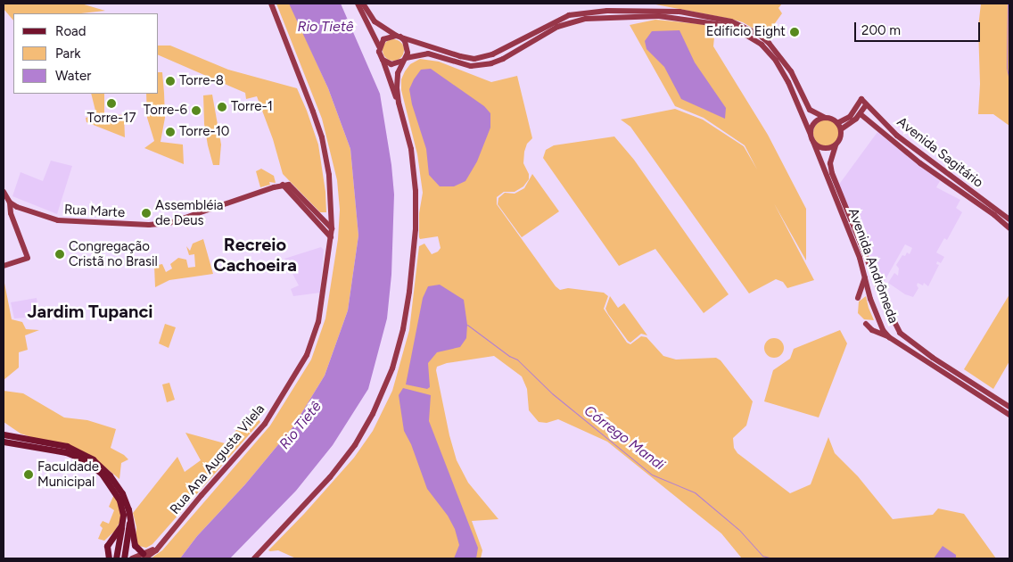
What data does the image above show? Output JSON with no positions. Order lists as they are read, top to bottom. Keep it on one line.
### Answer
{"streets":{"main road":["Avenida Sagitário","Rua Marte","Avenida Andrômeda","Rua Ana Augusta Vilela"]},"crossings":[["Avenida Sagitário","Avenida Andrômeda"]],"districts":["Recreio Cachoeira","Jardim Tupanci"],"water":["Rio Tietê","Córrego Mandi"],"places":["Edificio Eight","Torre-8","Torre-17","Torre-1","Torre-6","Torre-10","Assembléia de Deus","Congregação Cristã no Brasil","Faculdade Municipal"],"legend":["Road","Park","Water"],"scale_bar":"200 m"}
